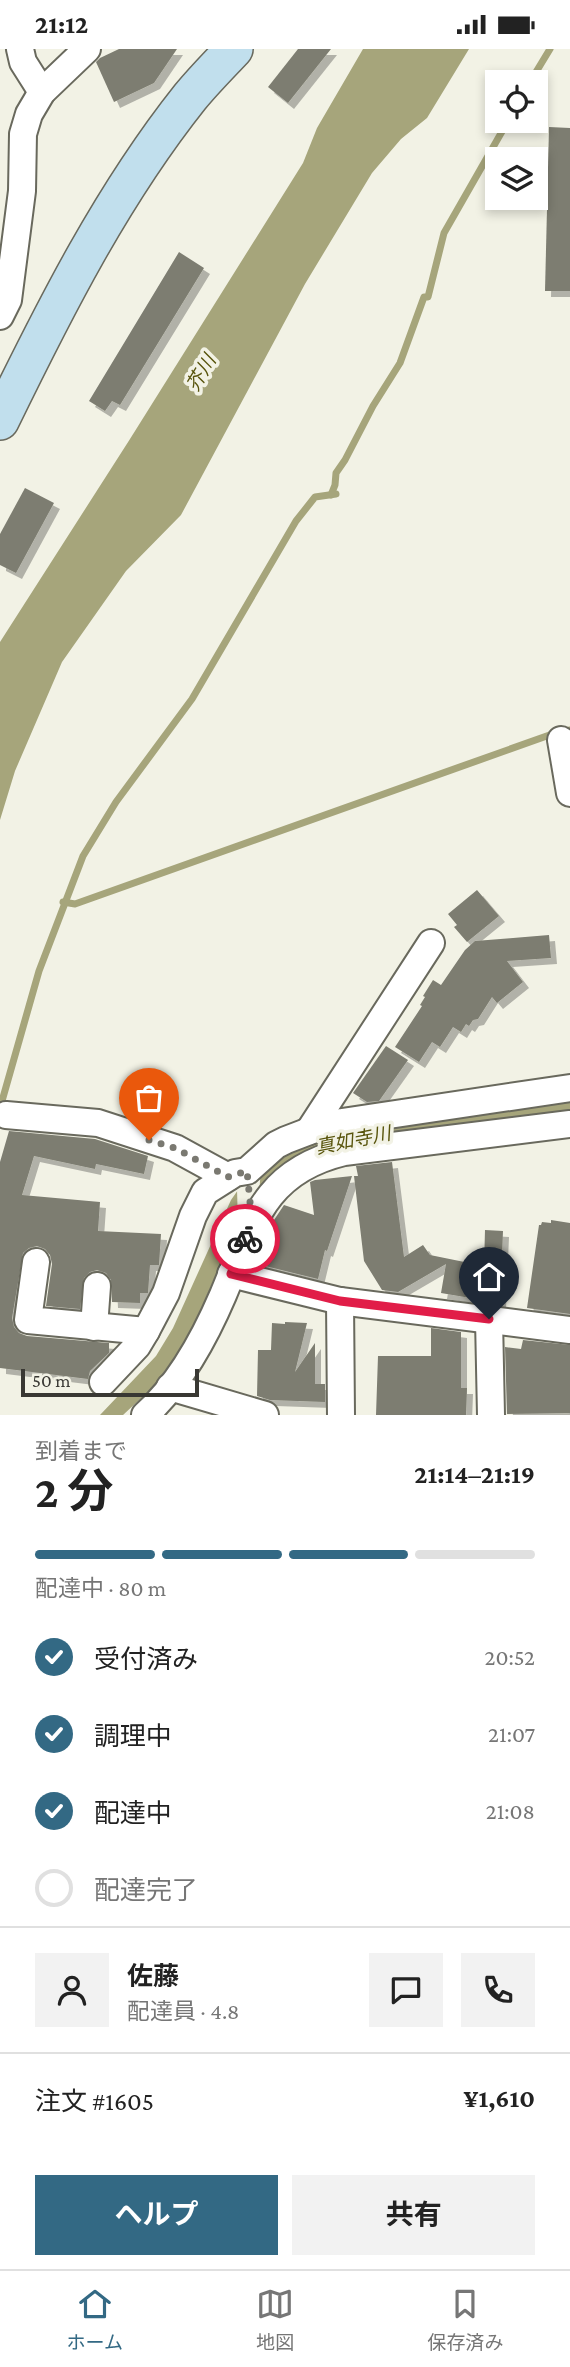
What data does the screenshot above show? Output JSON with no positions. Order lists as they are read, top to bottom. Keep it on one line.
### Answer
{"water":["芥川","真如寺川"],"scale_bar":"50 m","page":{"status":"21:12","scale":"50 m","heading":["2 分","到着まで","21:14–21:19"],"panel":["佐藤","配達員 · 4.8","注文 #1605","¥1,610"],"bar":"配達中 · 80 m","list":[["受付済み","20:52"],["調理中","21:07"],["配達中","21:08"],"配達完了"],"buttons":["ヘルプ","共有"],"tabs":["ホーム","地図","保存済み"]}}
